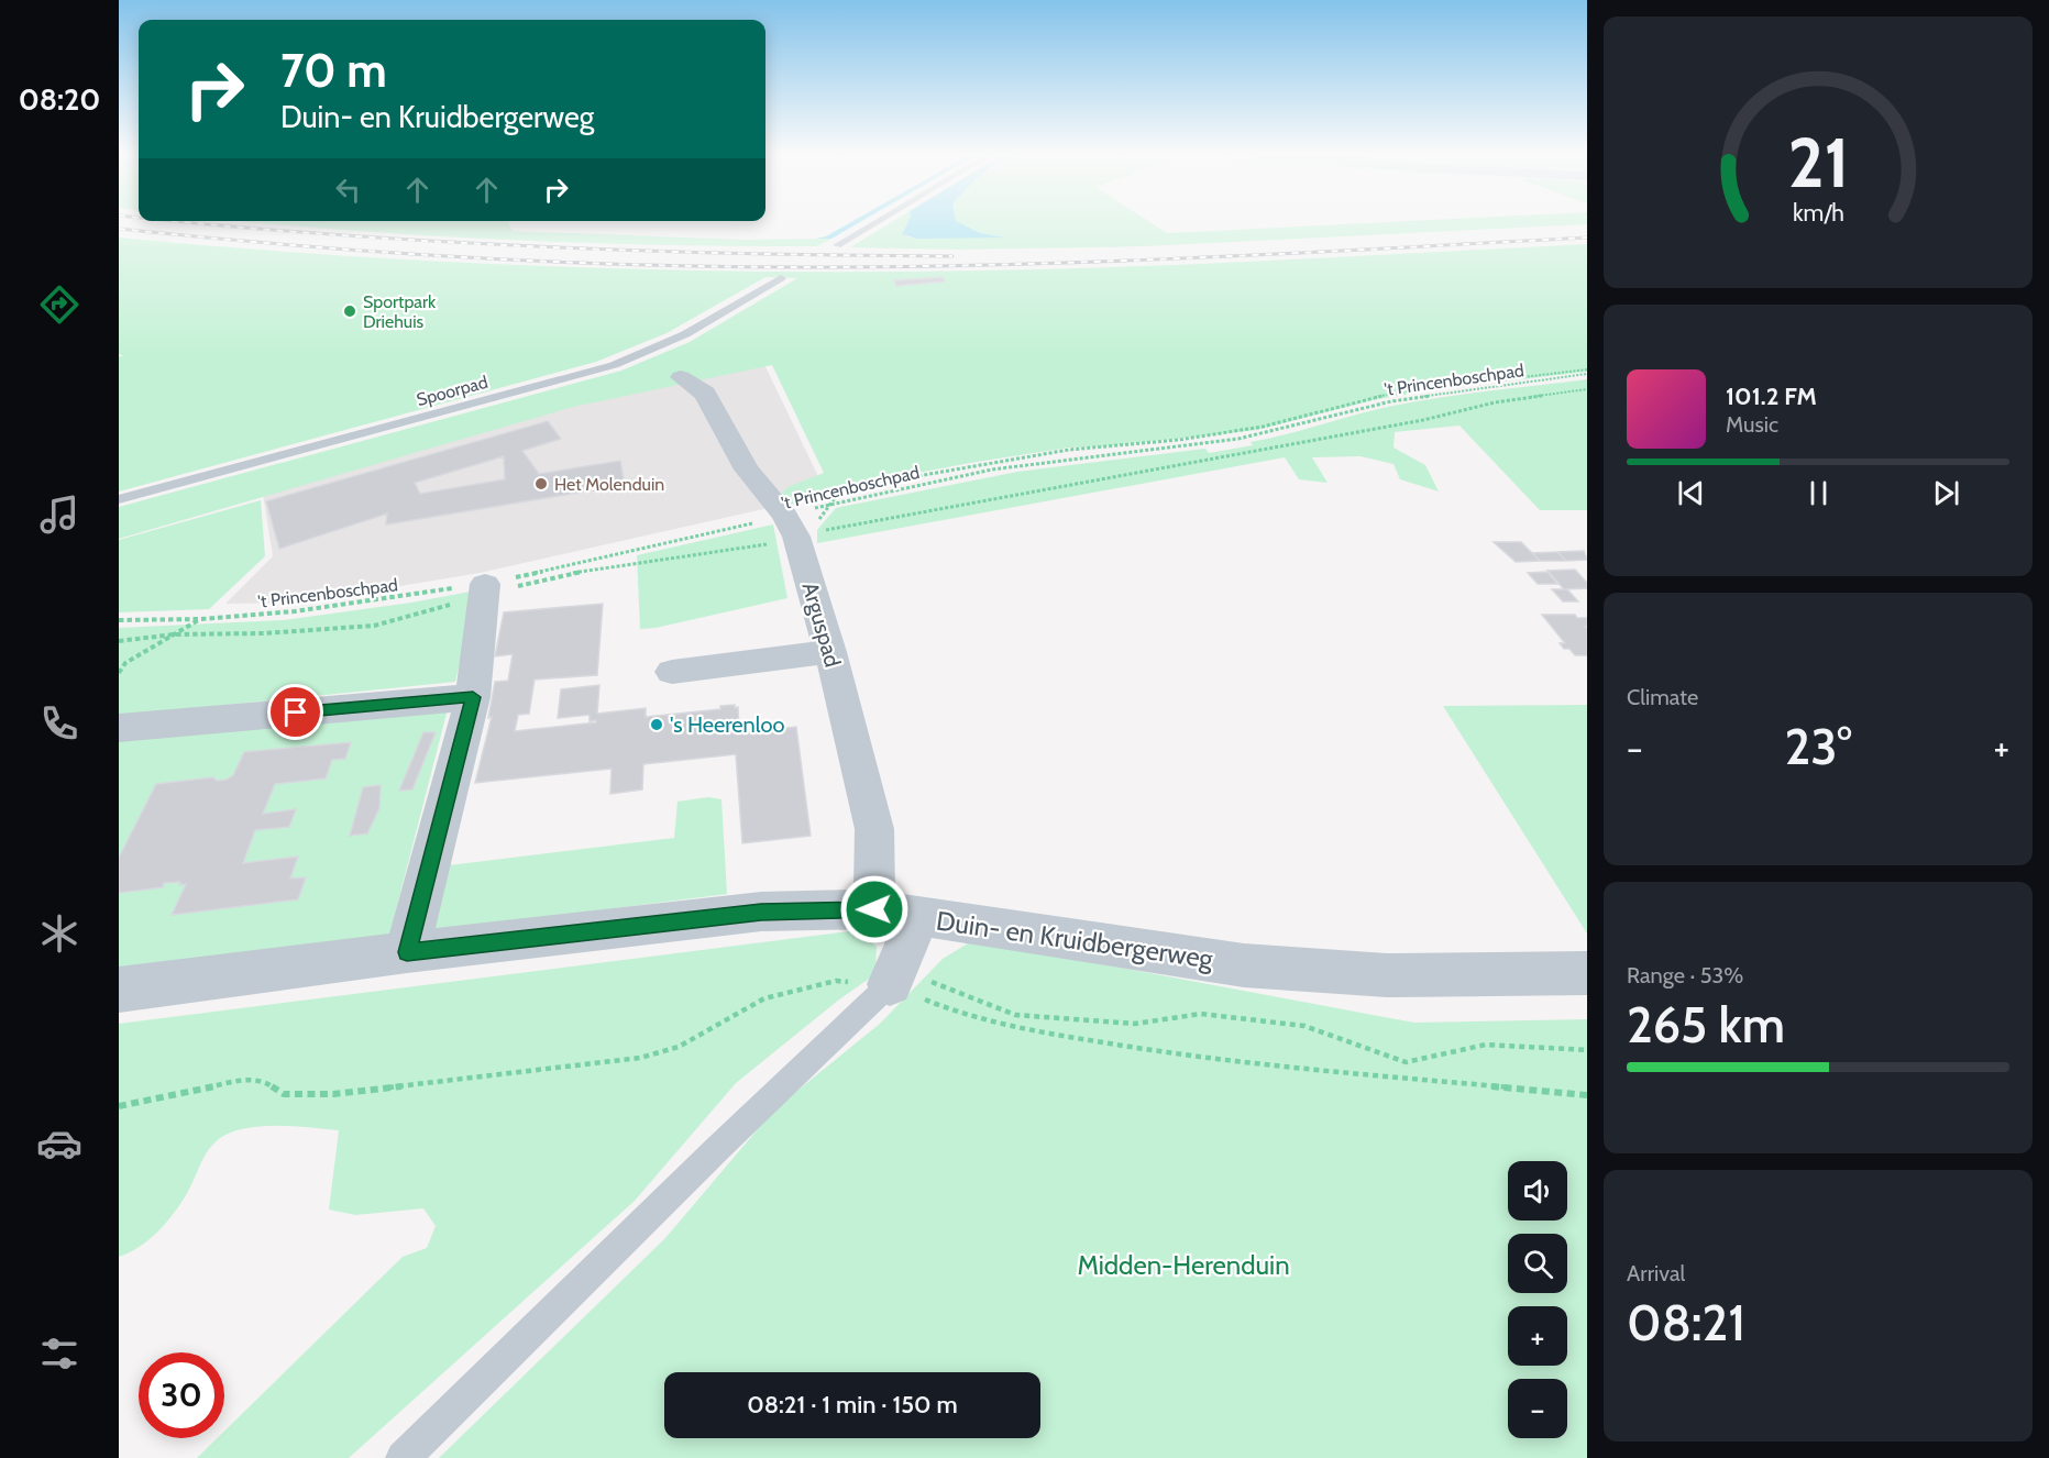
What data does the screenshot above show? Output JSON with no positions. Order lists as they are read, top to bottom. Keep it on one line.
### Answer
{"streets":{"street":["Arguspad","Duin- en Kruidbergerweg"],"lane":["Spoorpad"],"path":["'t Princenboschpad"]},"crossings":[["'t Princenboschpad","Arguspad"],["Arguspad","Duin- en Kruidbergerweg"]],"parks":["Midden-Herenduin"],"places":["Sportpark Driehuis","Het Molenduin","'s Heerenloo"],"page":{"tabs":"08:20","turn":["70 m","Duin- en Kruidbergerweg"],"song":["101.2 FM","Music"],"tile":["Climate",["Range · 53%","265 km"],["Arrival","08:21"]],"heat":["−","23°","+"],"map_buttons":["+","−"],"limit":"30","trip":"08:21 · 1 min · 150 m","gauge":["21","km/h"]}}
